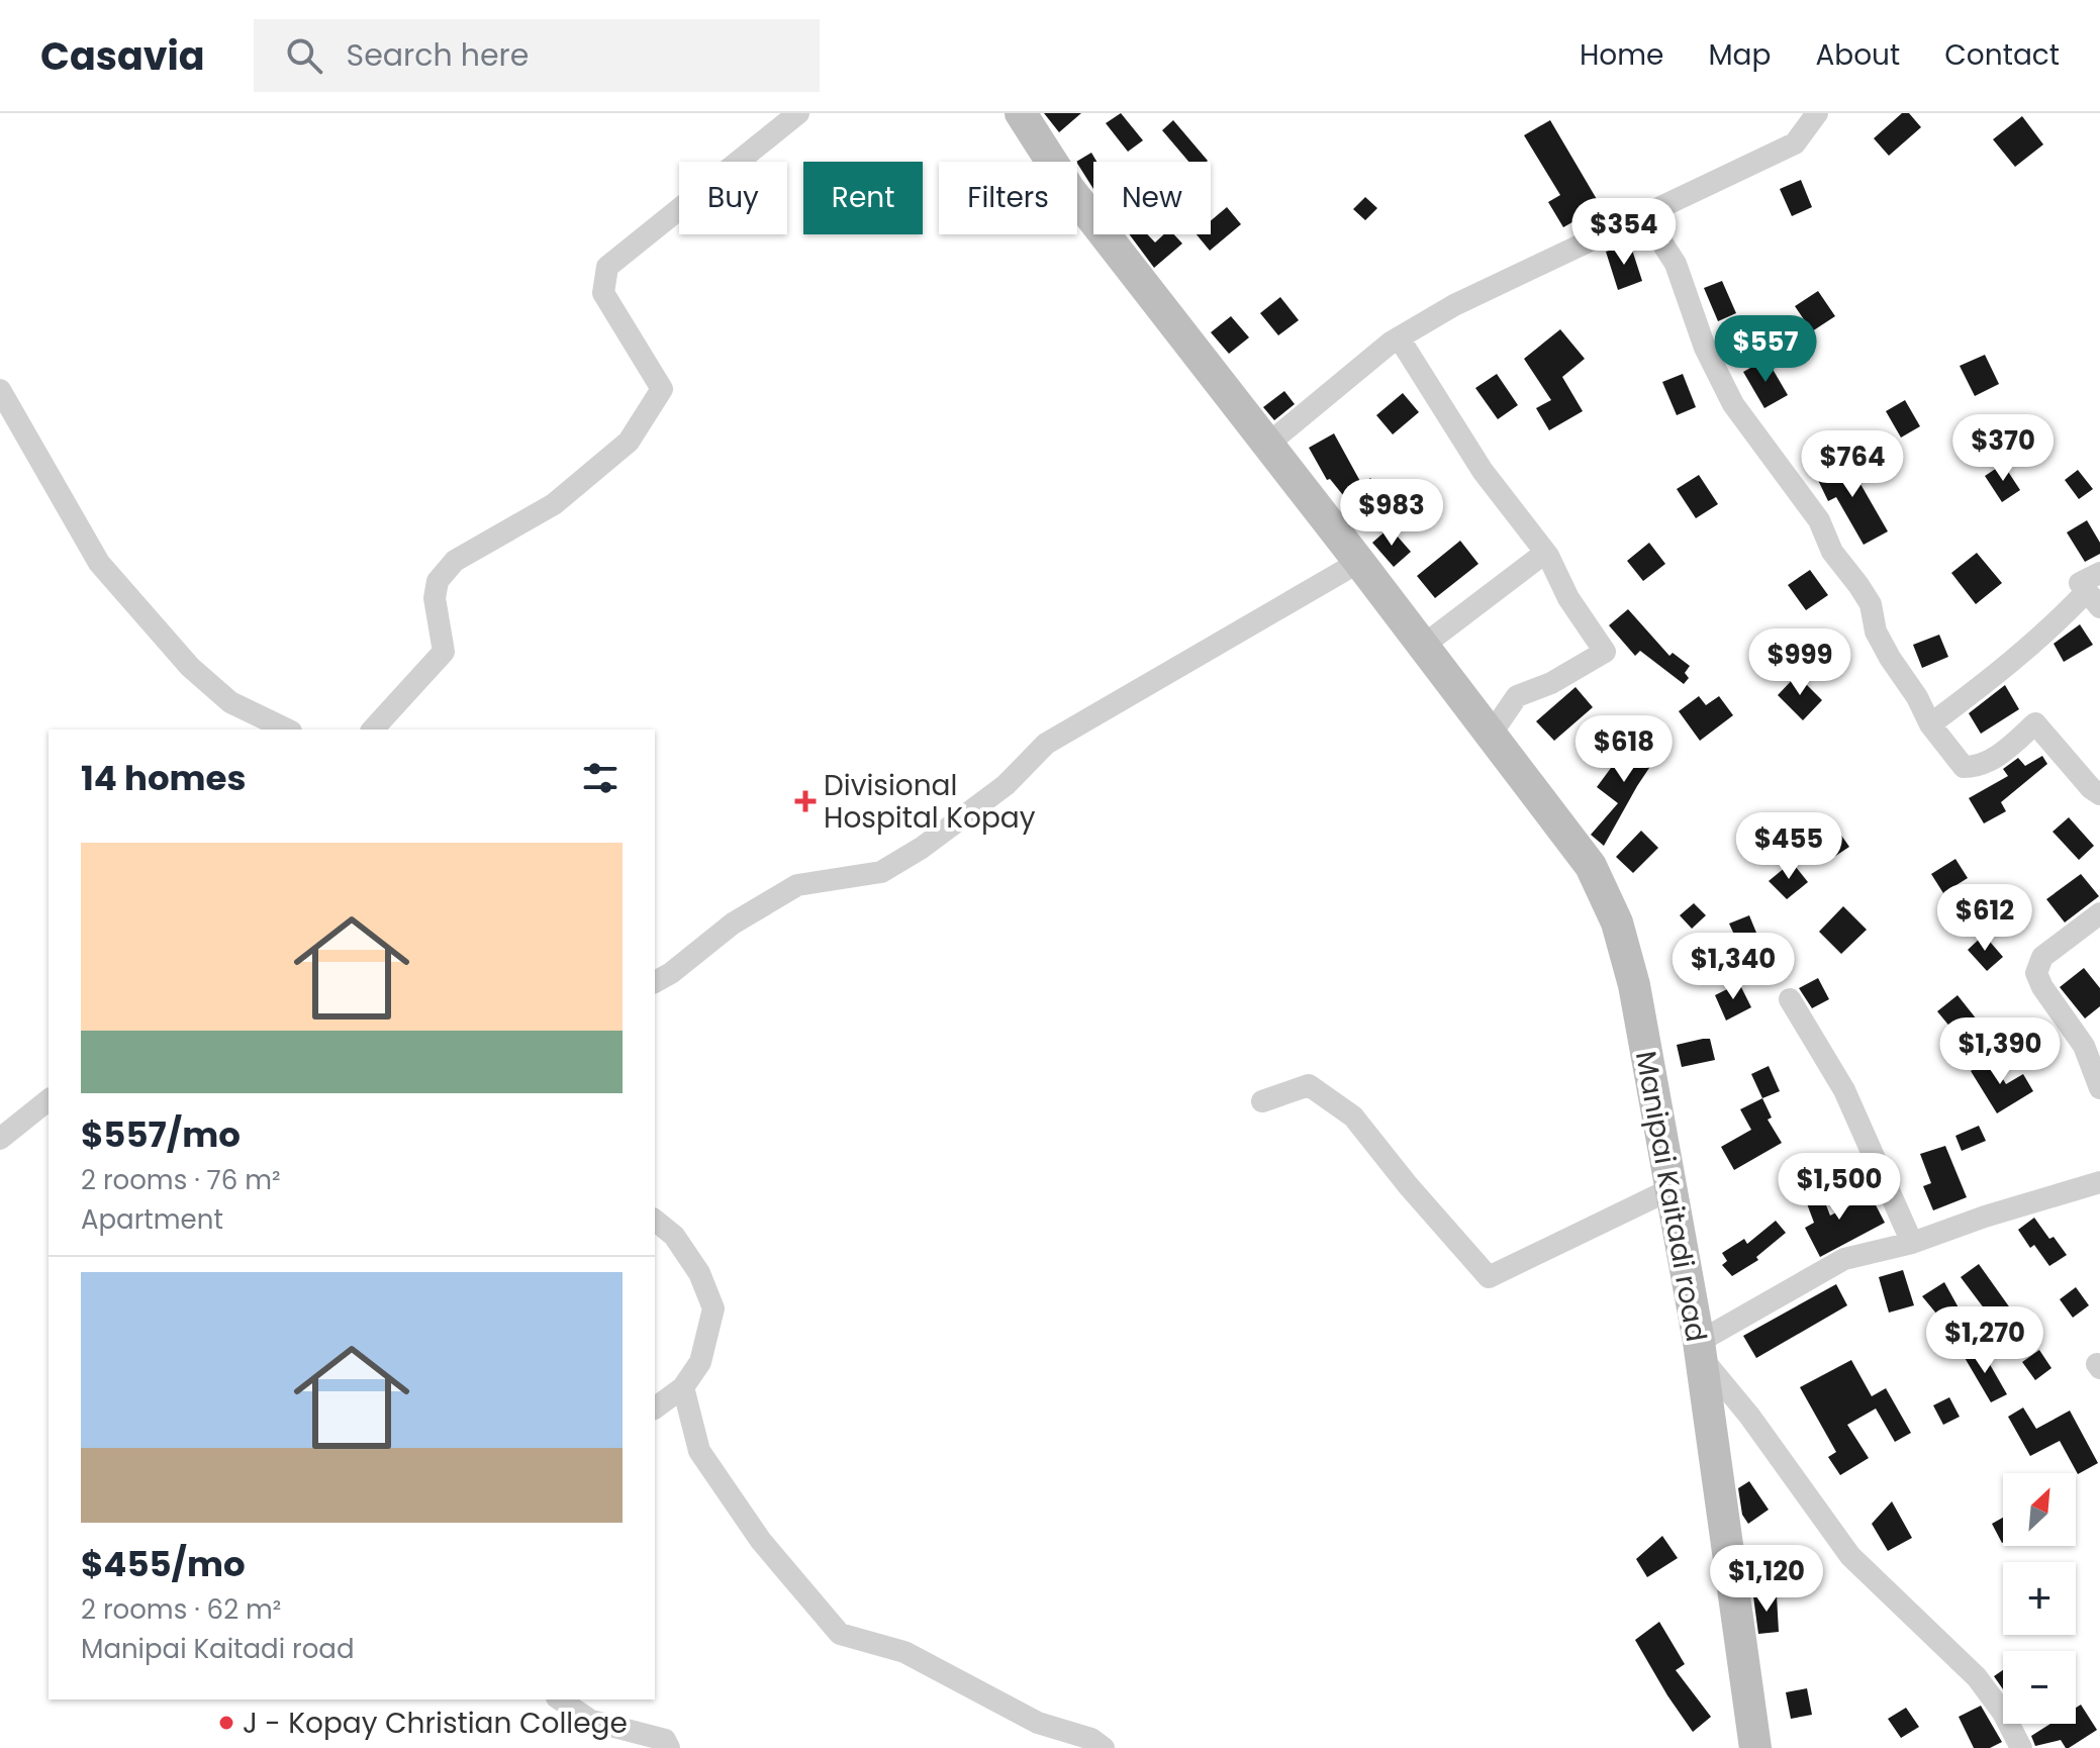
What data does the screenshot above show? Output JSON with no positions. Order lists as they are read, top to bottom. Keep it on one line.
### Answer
{"streets":{"main road":["Manipai Kaitadi road"]},"places":{"health":["Divisional Hospital Kopay"],"other":["J - Kopay Christian College"]},"north":"top right","page":{"header":"Casavia","search":"Search here","nav":["Home","Map","About","Contact"],"chip":["Buy","Rent","Filters","New"],"price":["$354","$557","$370","$764","$983","$999","$618","$455","$612","$1,340","$1,390","$1,500","$1,270","$1,120"],"heading":"14 homes","list":[{"name":"$557/mo","note":"2 rooms · 76 m² · Apartment"},{"name":"$455/mo","note":"2 rooms · 62 m² · Manipai Kaitadi road"}],"map_buttons":["+","−"]}}
